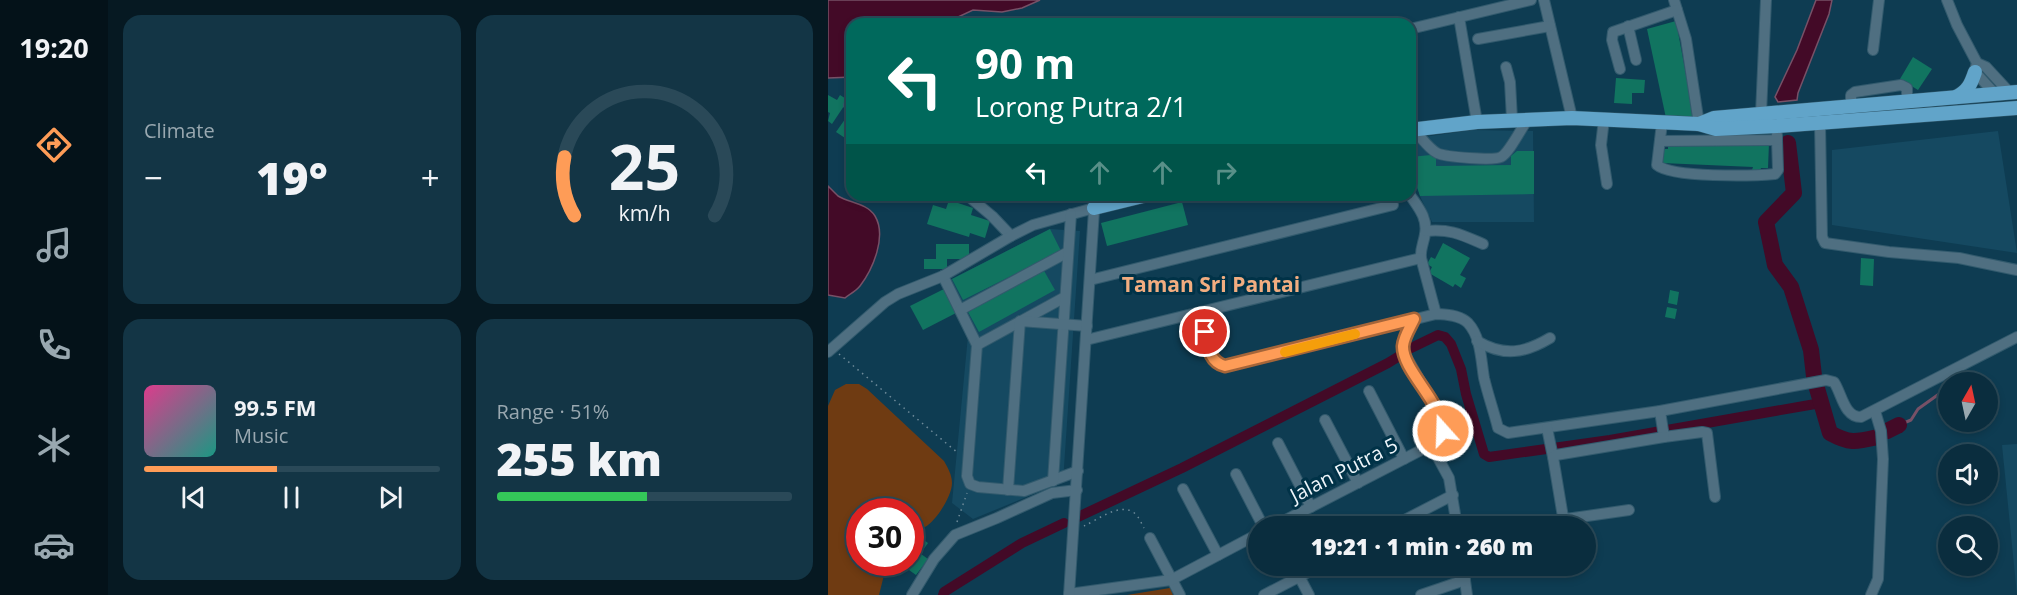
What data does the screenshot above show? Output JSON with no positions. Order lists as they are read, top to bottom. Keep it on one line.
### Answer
{"streets":{"street":["Jalan Putra 5"]},"districts":["Taman Sri Pantai"],"north":"top","page":{"tabs":"19:20","tile":["Climate",["Range · 51%","255 km"]],"turn":["90 m","Lorong Putra 2/1"],"heat":["−","19°","+"],"song":["99.5 FM","Music"],"limit":"30","trip":"19:21 · 1 min · 260 m","gauge":["25","km/h"]}}
